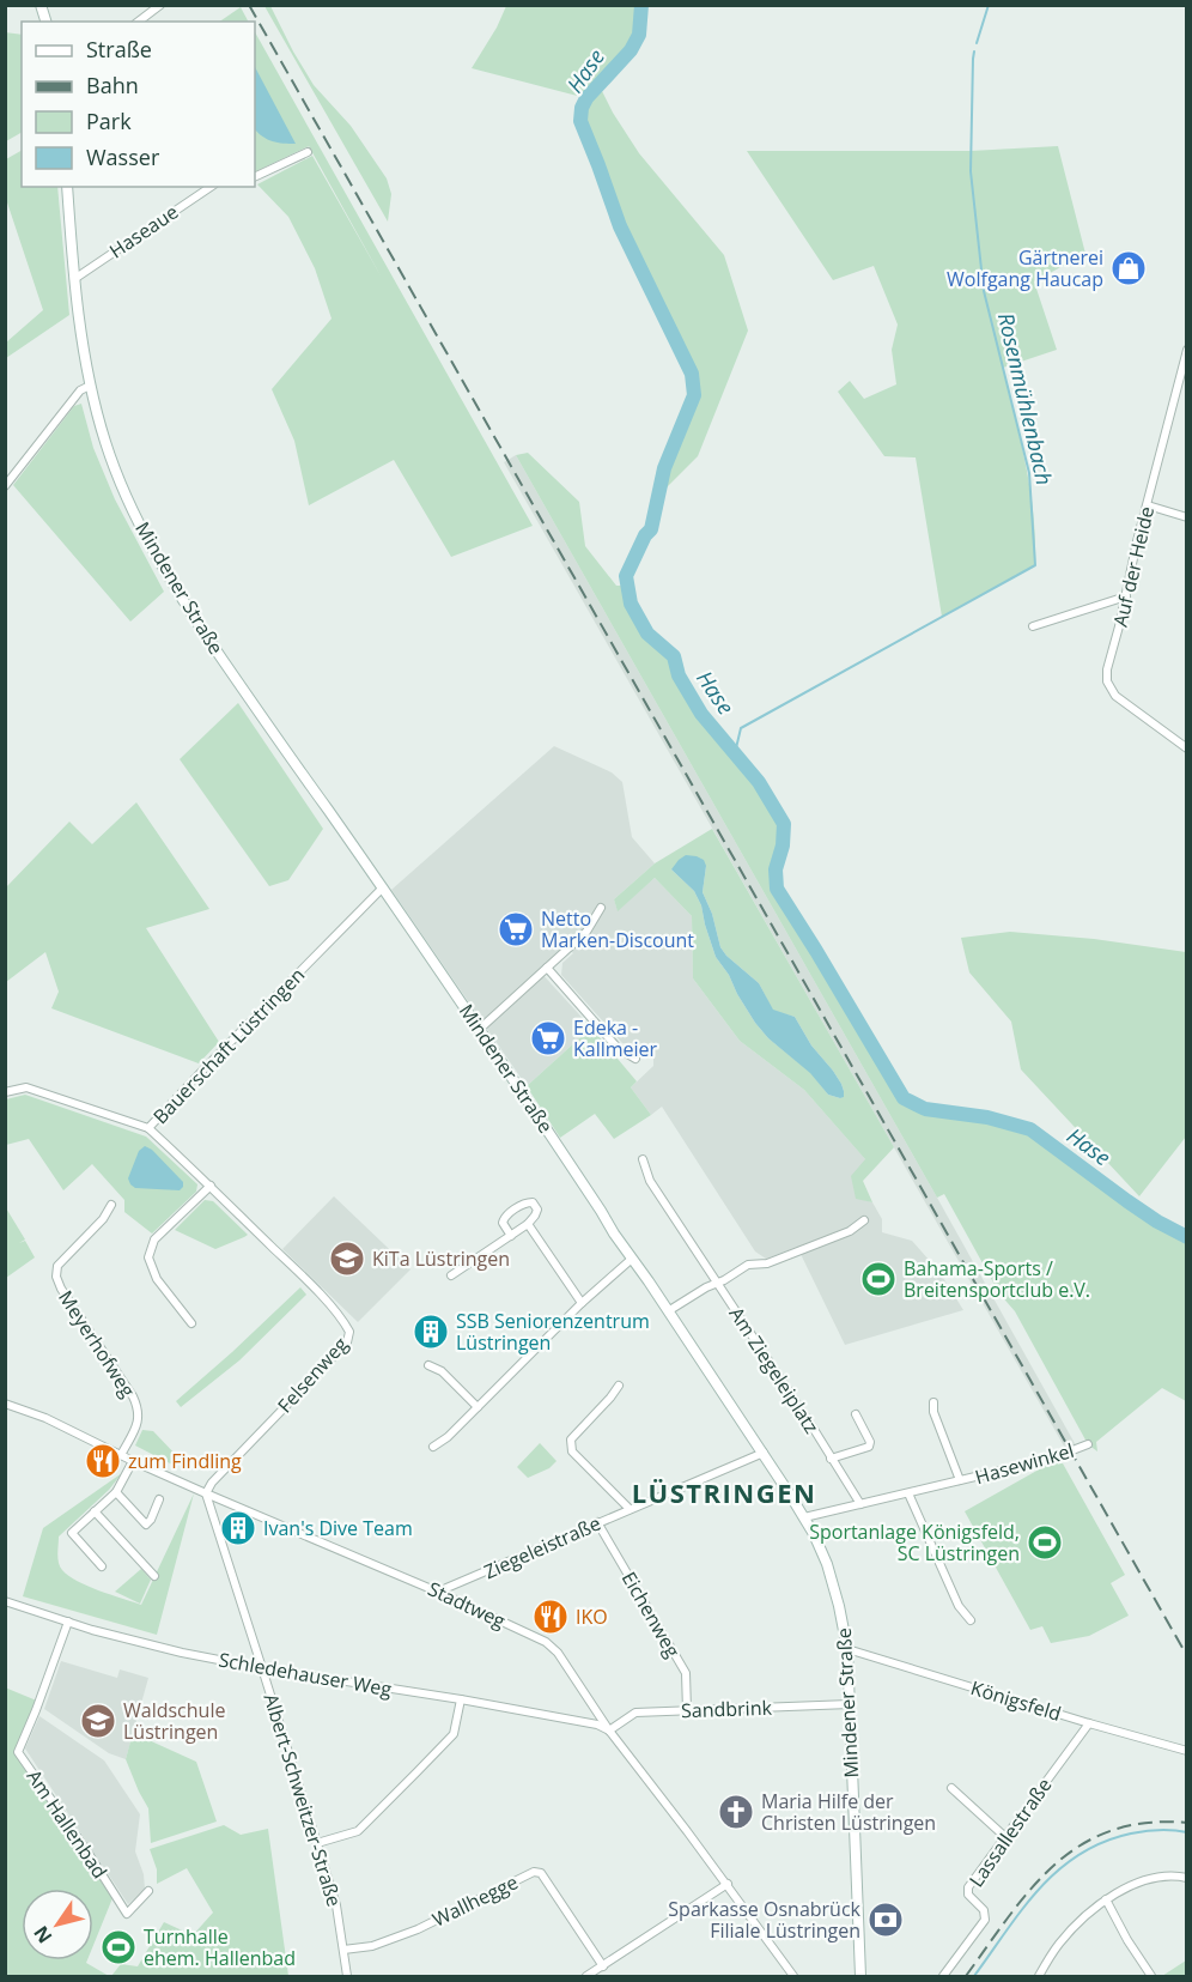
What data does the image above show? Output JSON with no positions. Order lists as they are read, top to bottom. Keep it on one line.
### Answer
{"streets":{"main road":["Mindener Straße"],"street":["Haseaue","Auf der Heide","Bauerschaft Lüstringen","Meyerhofweg","Am Ziegeleiplatz","Felsenweg","Hasewinkel","Ziegeleistraße","Stadtweg","Eichenweg","Schledehauser Weg","Königsfeld","Sandbrink","Albert-Schweitzer-Straße","Am Hallenbad","Lassallestraße","Wallhegge"]},"crossings":[["Haseaue","Mindener Straße"],["Mindener Straße","Bauerschaft Lüstringen"],["Mindener Straße","Hasewinkel"],["Mindener Straße","Ziegeleistraße"],["Mindener Straße","Königsfeld"],["Mindener Straße","Sandbrink"],["Bauerschaft Lüstringen","Felsenweg"],["Meyerhofweg","Stadtweg"],["Am Ziegeleiplatz","Hasewinkel"],["Felsenweg","Stadtweg"],["Ziegeleistraße","Stadtweg"],["Ziegeleistraße","Eichenweg"],["Stadtweg","Schledehauser Weg"],["Stadtweg","Sandbrink"],["Eichenweg","Sandbrink"],["Schledehauser Weg","Sandbrink"],["Schledehauser Weg","Albert-Schweitzer-Straße"],["Schledehauser Weg","Am Hallenbad"],["Königsfeld","Lassallestraße"],["Albert-Schweitzer-Straße","Wallhegge"]],"districts":["LÜSTRINGEN"],"water":["Hase","Rosenmühlenbach"],"places":{"shop":["Gärtnerei Wolfgang Haucap"],"supermarket":["Netto Marken-Discount","Edeka - Kallmeier"],"school or university":["KiTa Lüstringen","Waldschule Lüstringen"],"sports":["Bahama-Sports / Breitensportclub e.V.","Sportanlage Königsfeld, SC Lüstringen","Turnhalle ehem. Hallenbad"],"building":["SSB Seniorenzentrum Lüstringen","Ivan's Dive Team"],"restaurant":["zum Findling","IKO"],"church":["Maria Hilfe der Christen Lüstringen"],"bank":["Sparkasse Osnabrück Filiale Lüstringen"]},"legend":["Straße","Bahn","Park","Wasser"],"north":"bottom left"}
